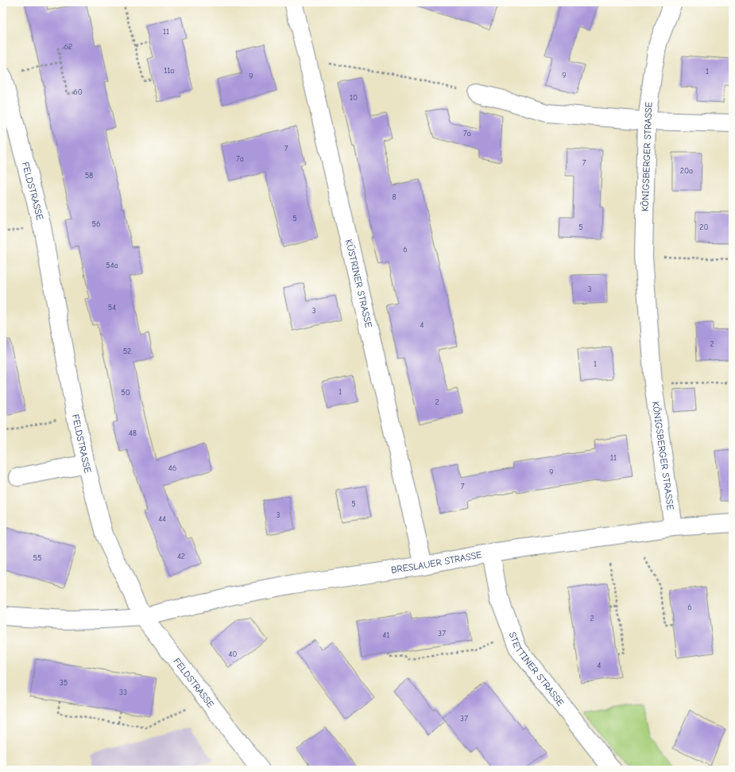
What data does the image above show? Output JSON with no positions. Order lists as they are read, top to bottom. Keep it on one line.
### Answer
{"streets":{"street":["KÖNIGSBERGER STRASSE","FELDSTRASSE","KÜSTRINER STRASSE","BRESLAUER STRASSE","STETTINER STRASSE"]},"crossings":[["KÖNIGSBERGER STRASSE","BRESLAUER STRASSE"],["FELDSTRASSE","BRESLAUER STRASSE"],["KÜSTRINER STRASSE","BRESLAUER STRASSE"],["BRESLAUER STRASSE","STETTINER STRASSE"]],"house_numbers":["11","62","11a","1","9","9","60","10","7a","7","7a","7","20a","58","8","5","56","5","20","6","54a","3","54","3","4","2","52","1","1","50","2","48","11","46","9","7","5","3","44","42","55","6","2","37","41","40","4","35","33","37"]}
